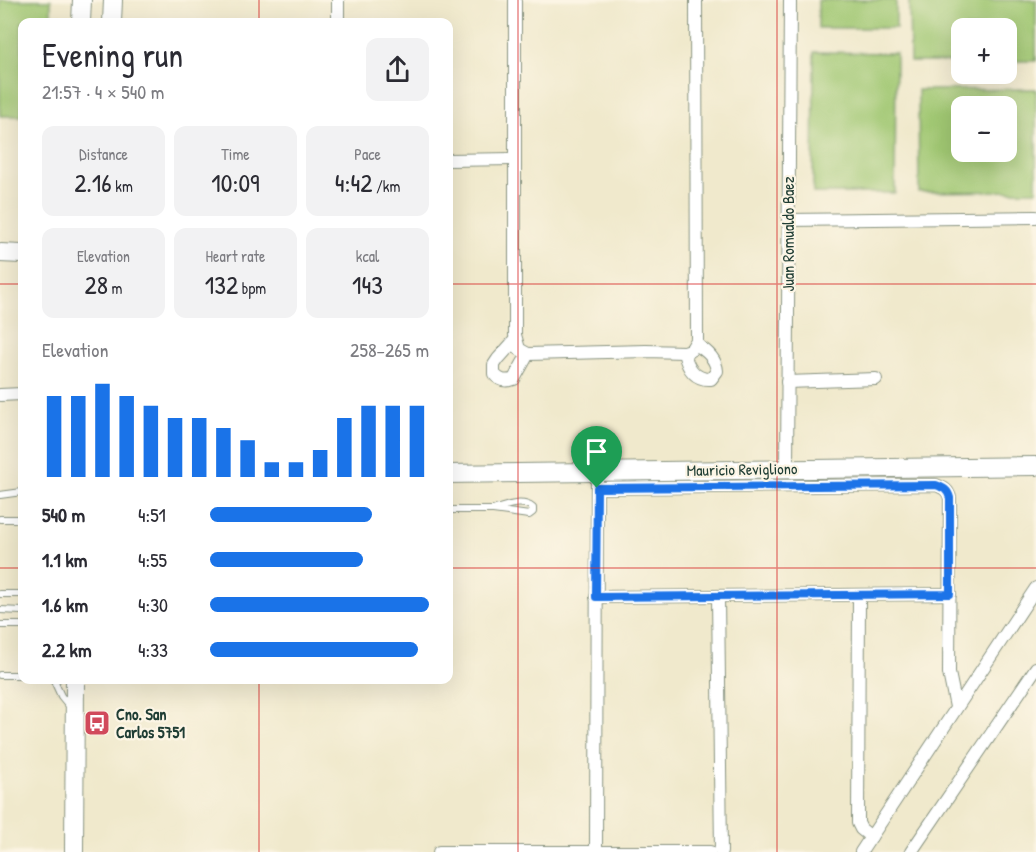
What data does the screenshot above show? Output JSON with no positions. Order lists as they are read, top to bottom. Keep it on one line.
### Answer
{"streets":{"main road":["Mauricio Revigliono"],"street":["Juan Romualdo Baez"]},"crossings":[["Juan Romualdo Baez","Mauricio Revigliono"]],"places":{"bus stop":["Cno. San Carlos 5751"]},"page":{"map_buttons":["+","−"],"heading":["Evening run","21:57 · 4 × 540 m"],"stats":[["Distance","2.16 km"],["Time","10:09"],["Pace","4:42 /km"],["Elevation","28 m"],["Heart rate","132 bpm"],["kcal","143"]],"chart":["Elevation","258–265 m"],"list":[{"name":"540 m","note":"4:51"},{"name":"1.1 km","note":"4:55"},{"name":"1.6 km","note":"4:30"},{"name":"2.2 km","note":"4:33"}]}}
